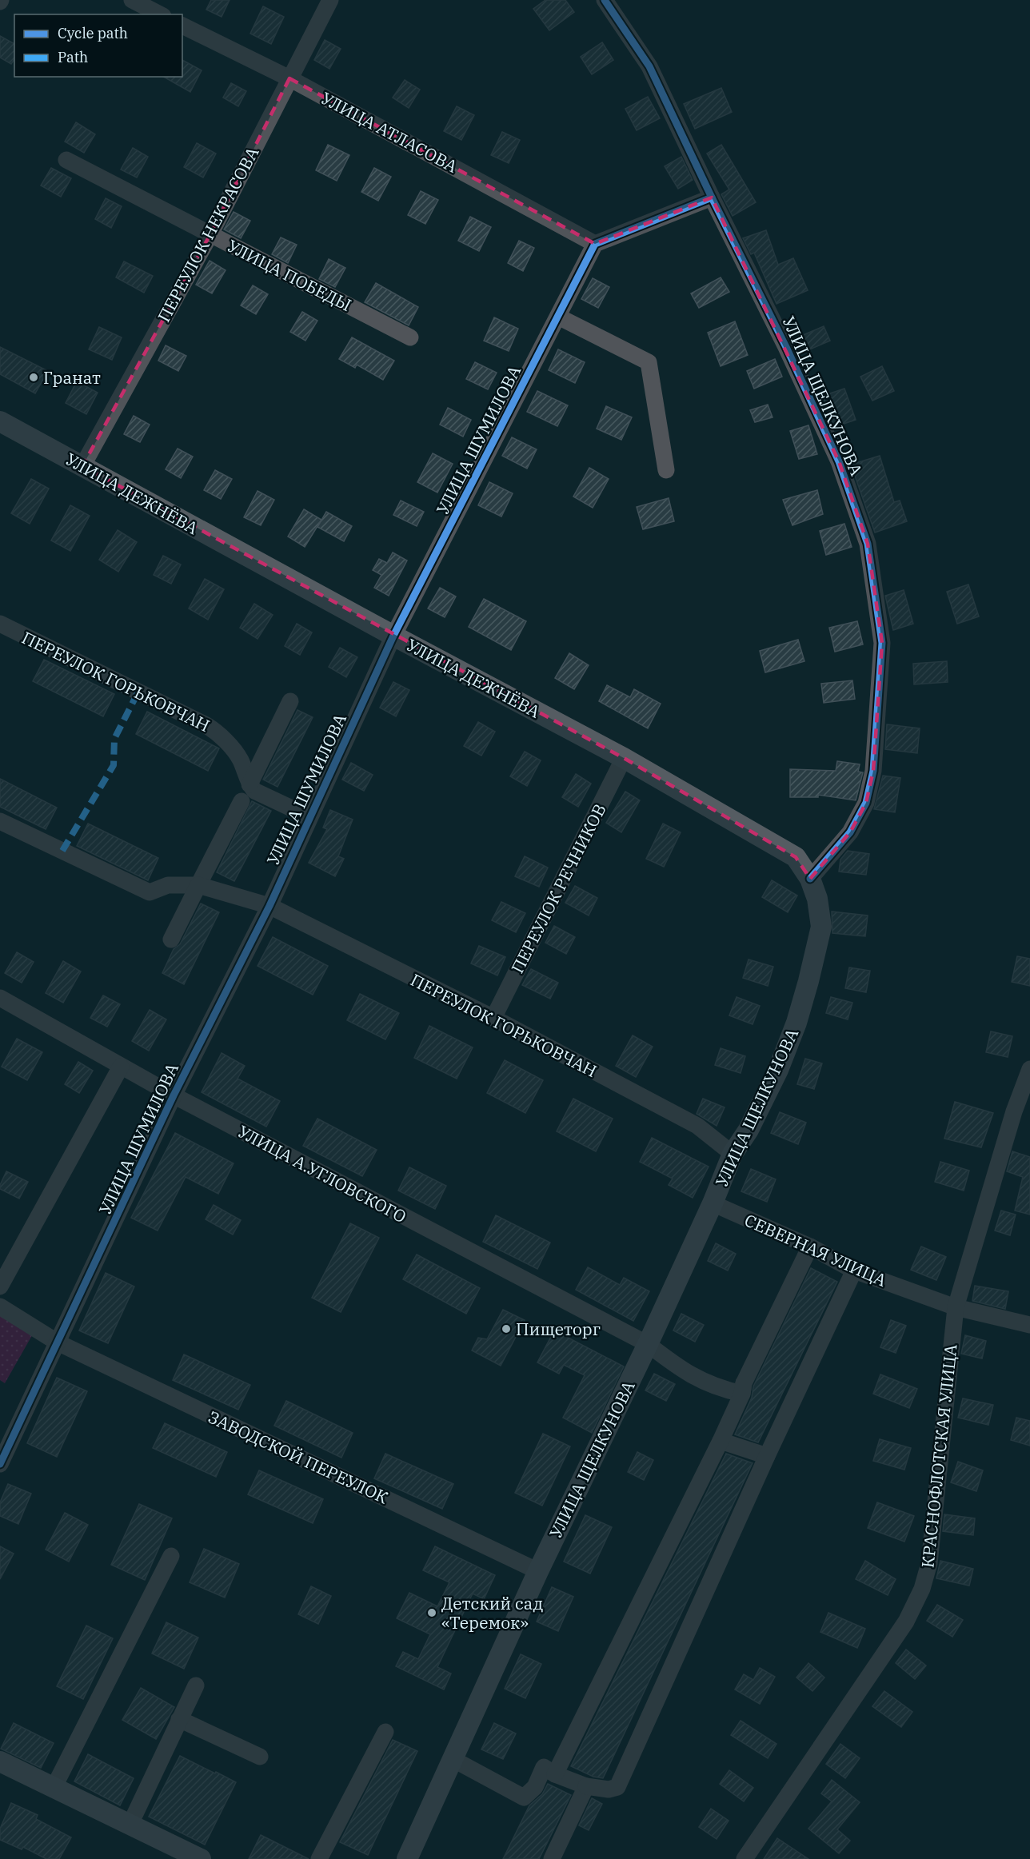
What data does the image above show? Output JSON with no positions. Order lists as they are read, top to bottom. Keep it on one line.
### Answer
{"streets":{"main road":["УЛИЦА ЩЕЛКУНОВА","УЛИЦА ДЕЖНЁВА"],"street":["УЛИЦА АТЛАСОВА","ПЕРЕУЛОК НЕКРАСОВА","УЛИЦА ПОБЕДЫ","УЛИЦА ШУМИЛОВА","ПЕРЕУЛОК ГОРЬКОВЧАН","ПЕРЕУЛОК РЕЧНИКОВ","УЛИЦА А.УГЛОВСКОГО","СЕВЕРНАЯ УЛИЦА","КРАСНОФЛОТСКАЯ УЛИЦА","ЗАВОДСКОЙ ПЕРЕУЛОК"]},"crossings":[["УЛИЦА АТЛАСОВА","ПЕРЕУЛОК НЕКРАСОВА"],["УЛИЦА АТЛАСОВА","УЛИЦА ШУМИЛОВА"],["ПЕРЕУЛОК НЕКРАСОВА","УЛИЦА ПОБЕДЫ"],["ПЕРЕУЛОК НЕКРАСОВА","УЛИЦА ДЕЖНЁВА"],["УЛИЦА ЩЕЛКУНОВА","УЛИЦА ДЕЖНЁВА"],["УЛИЦА ЩЕЛКУНОВА","ПЕРЕУЛОК ГОРЬКОВЧАН"],["УЛИЦА ЩЕЛКУНОВА","УЛИЦА А.УГЛОВСКОГО"],["УЛИЦА ЩЕЛКУНОВА","СЕВЕРНАЯ УЛИЦА"],["УЛИЦА ЩЕЛКУНОВА","ЗАВОДСКОЙ ПЕРЕУЛОК"],["УЛИЦА ШУМИЛОВА","УЛИЦА ДЕЖНЁВА"],["УЛИЦА ШУМИЛОВА","ПЕРЕУЛОК ГОРЬКОВЧАН"],["УЛИЦА ШУМИЛОВА","УЛИЦА А.УГЛОВСКОГО"],["УЛИЦА ШУМИЛОВА","ЗАВОДСКОЙ ПЕРЕУЛОК"],["УЛИЦА ДЕЖНЁВА","ПЕРЕУЛОК РЕЧНИКОВ"],["ПЕРЕУЛОК ГОРЬКОВЧАН","ПЕРЕУЛОК РЕЧНИКОВ"],["СЕВЕРНАЯ УЛИЦА","КРАСНОФЛОТСКАЯ УЛИЦА"]],"places":["Гранат","Пищеторг","Детский сад «Теремок»"],"legend":["Cycle path","Path"]}
